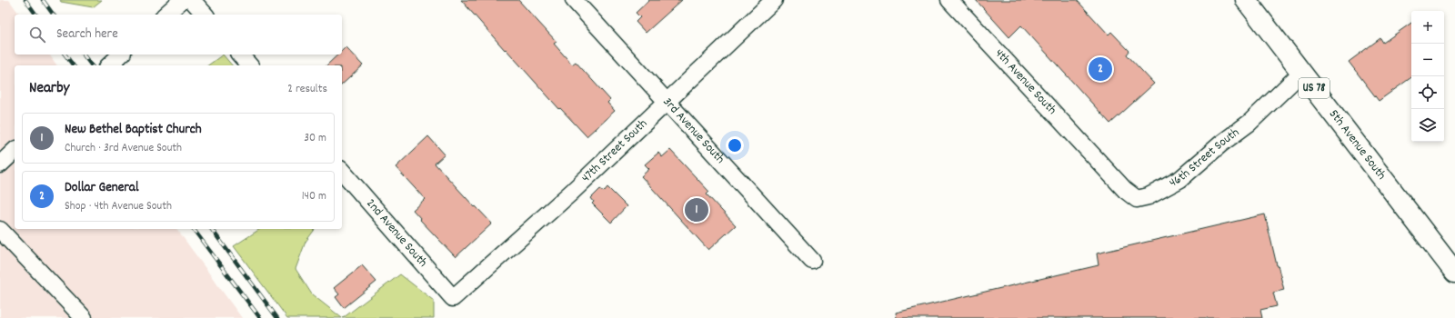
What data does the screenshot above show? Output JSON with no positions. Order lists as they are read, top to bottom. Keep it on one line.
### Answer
{"streets":{"main road":["US 78","5th Avenue South"],"street":["4th Avenue South","3rd Avenue South","47th Street South","46th Street South","2nd Avenue South"]},"crossings":[["4th Avenue South","46th Street South"],["3rd Avenue South","47th Street South"],["5th Avenue South","46th Street South"],["47th Street South","2nd Avenue South"]],"page":{"map_buttons":["+","−"],"search":"Search here","pins":["2","1"],"heading":["Nearby","2 results"],"list":[{"mark":"1","name":"New Bethel Baptist Church","note":"Church · 3rd Avenue South","value":"30 m"},{"mark":"2","name":"Dollar General","note":"Shop · 4th Avenue South","value":"140 m"}]}}
